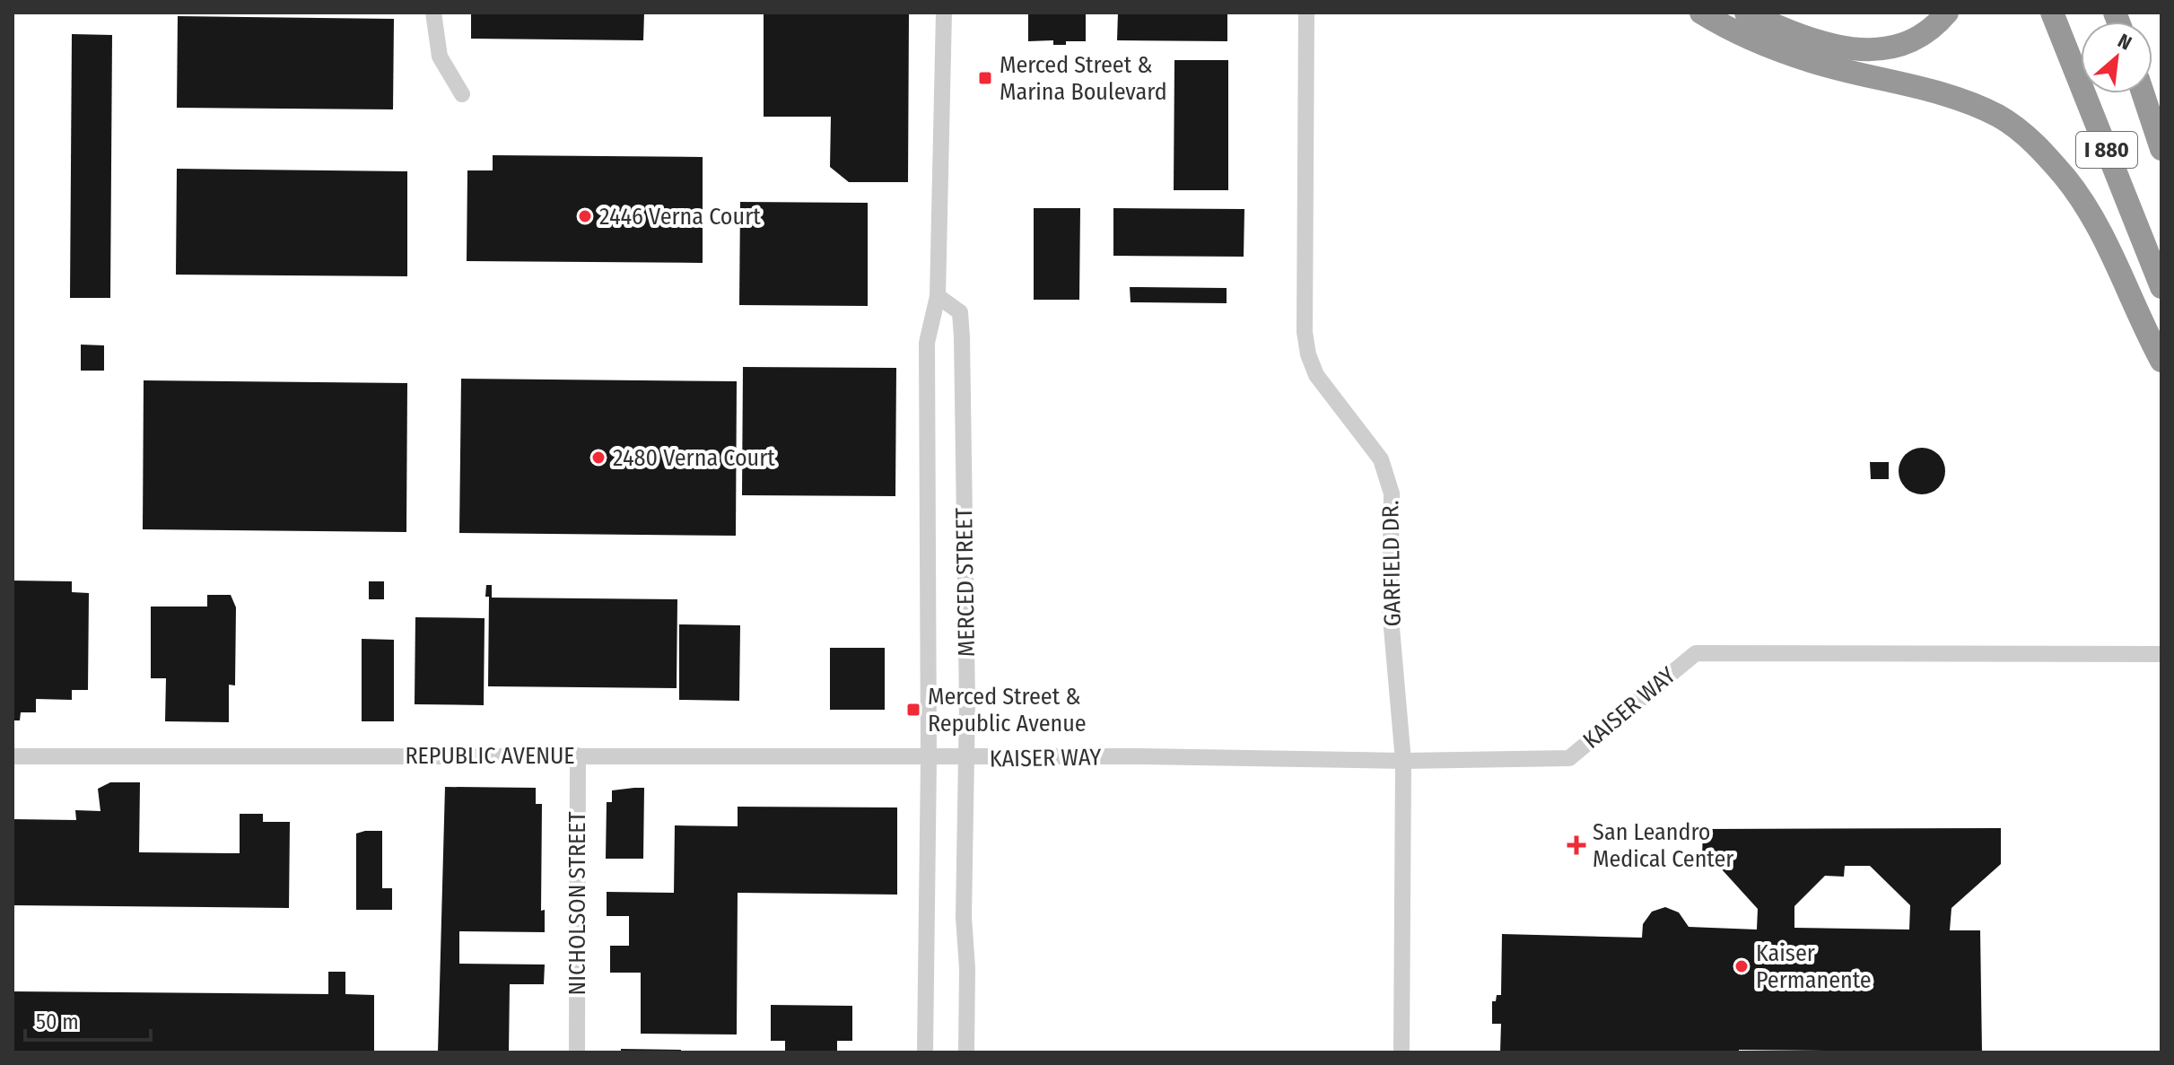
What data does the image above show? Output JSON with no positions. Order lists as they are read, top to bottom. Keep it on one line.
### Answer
{"streets":{"highway":["I 880"],"street":["GARFIELD DR.","MERCED STREET","KAISER WAY","REPUBLIC AVENUE","NICHOLSON STREET"]},"crossings":[["GARFIELD DR.","KAISER WAY"],["MERCED STREET","KAISER WAY"],["MERCED STREET","REPUBLIC AVENUE"],["KAISER WAY","REPUBLIC AVENUE"],["REPUBLIC AVENUE","NICHOLSON STREET"]],"places":{"transit":["Merced Street & Marina Boulevard","Merced Street & Republic Avenue"],"other":["2446 Verna Court","2480 Verna Court","Kaiser Permanente"],"health":["San Leandro Medical Center"]},"scale_bar":"50 m","north":"top right"}
